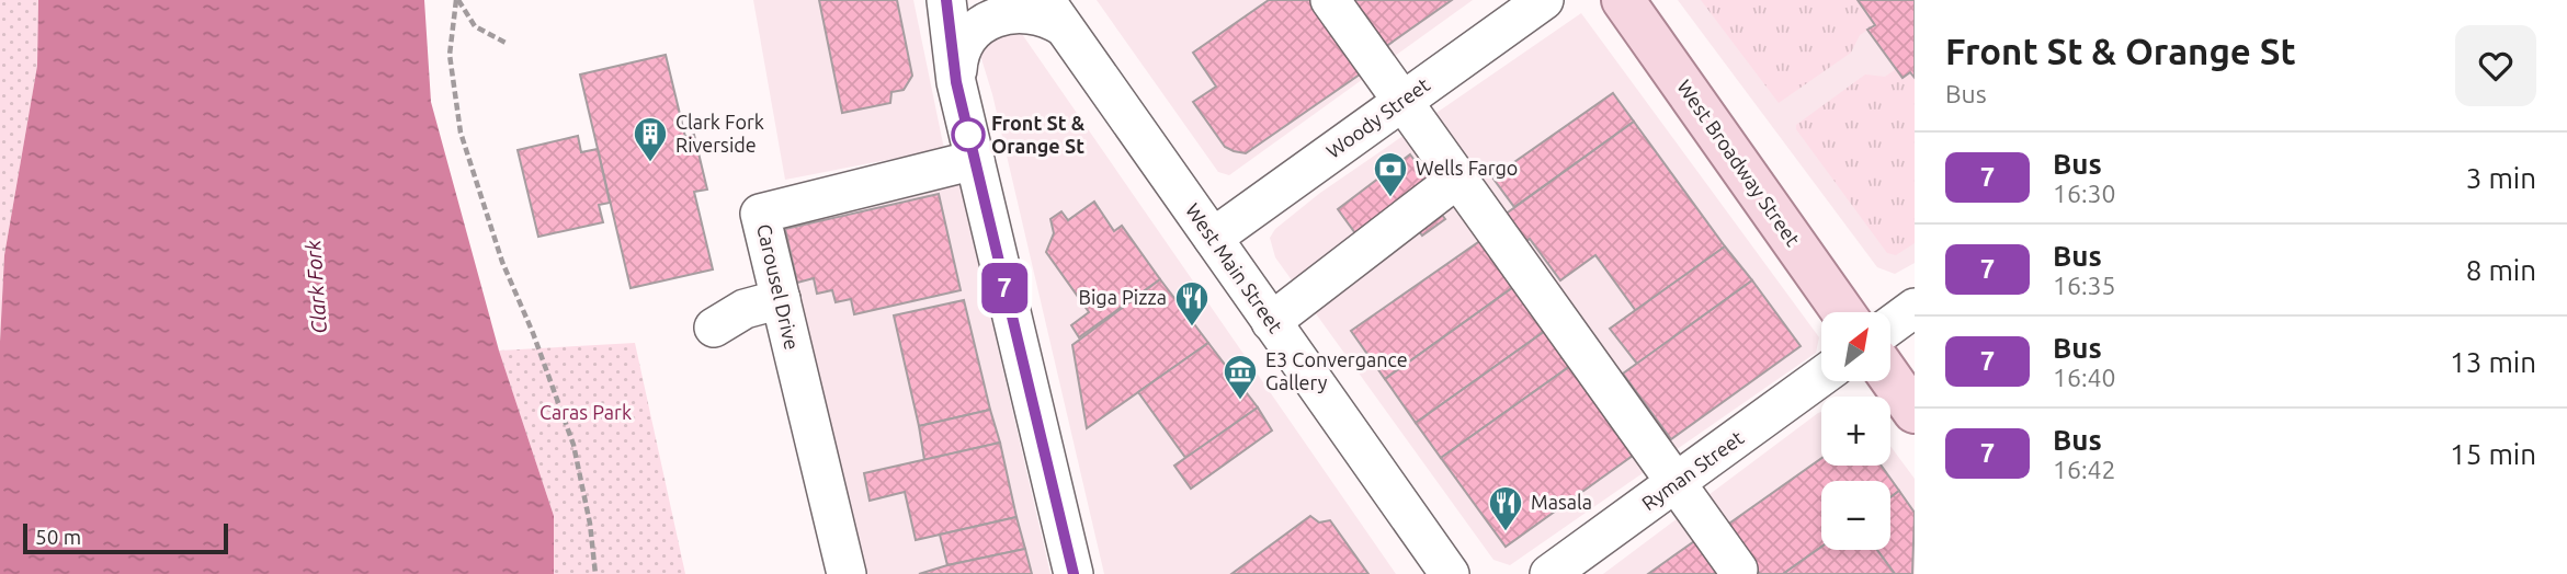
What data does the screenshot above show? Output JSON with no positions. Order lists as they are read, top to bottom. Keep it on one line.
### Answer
{"streets":{"main road":["West Broadway Street"],"street":["Woody Street","West Main Street","Carousel Drive","Ryman Street"]},"crossings":[["Woody Street","West Main Street"]],"water":["Clark Fork"],"parks":["Caras Park"],"places":{"other":["Front St & Orange St"],"building":["Clark Fork Riverside"],"bank":["Wells Fargo"],"restaurant":["Biga Pizza","Masala"],"museum":["E3 Convergance Gallery"]},"lines":["bus line 7"],"scale_bar":"50 m","north":"top right","page":{"on_map":"7","heading":["Front St & Orange St","Bus"],"list":[{"mark":"7","name":"Bus","note":"16:30","value":"3 min"},{"mark":"7","name":"Bus","note":"16:35","value":"8 min"},{"mark":"7","name":"Bus","note":"16:40","value":"13 min"},{"mark":"7","name":"Bus","note":"16:42","value":"15 min"}],"map_buttons":["+","−"],"scale":"50 m"}}
